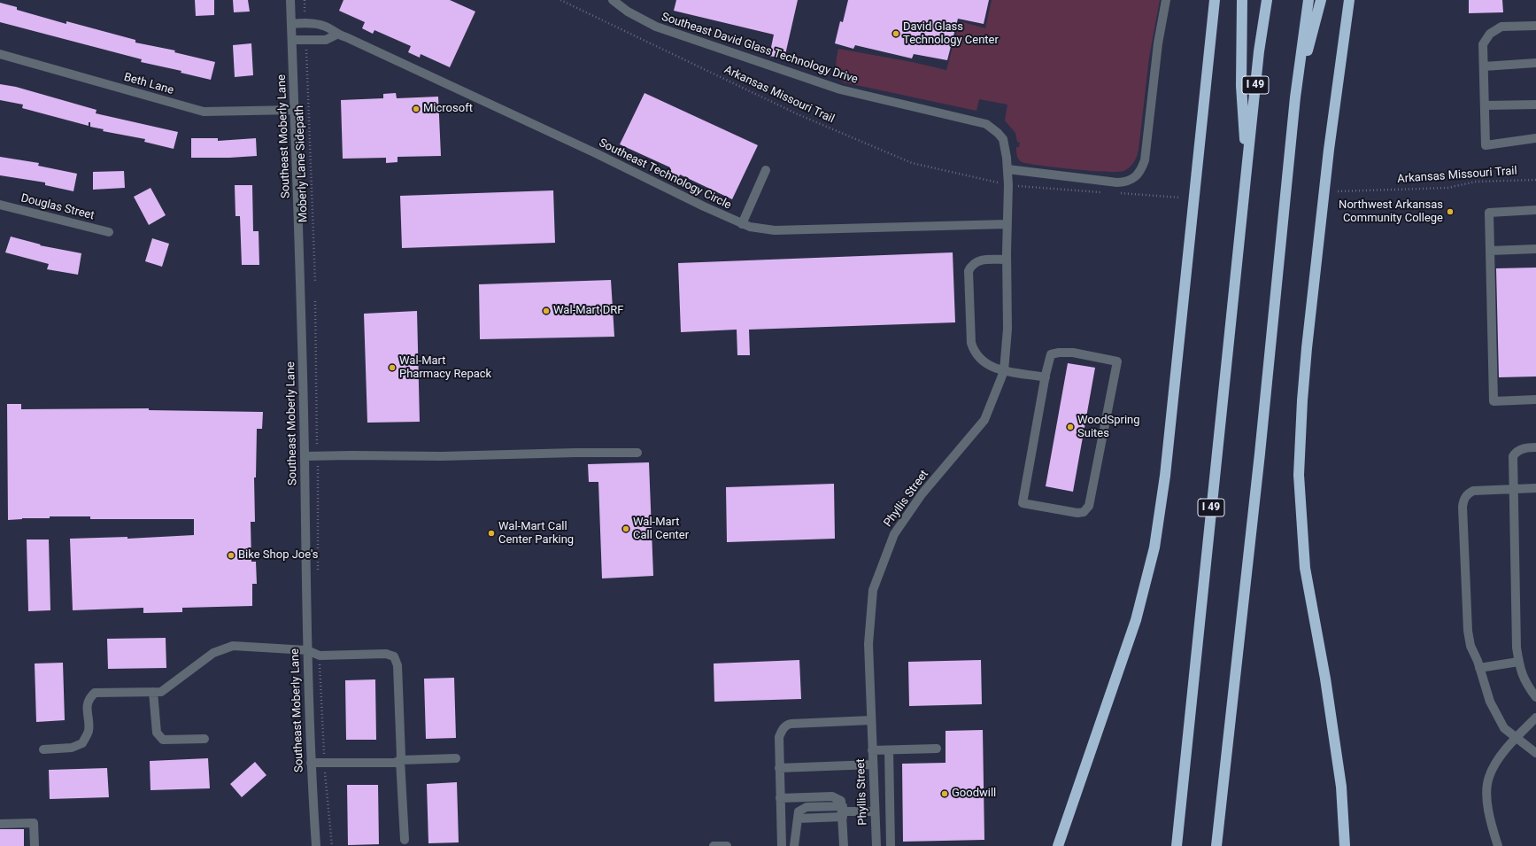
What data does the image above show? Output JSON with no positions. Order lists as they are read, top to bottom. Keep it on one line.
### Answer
{"streets":{"highway":["I 49"],"street":["Southeast David Glass Technology Drive","Beth Lane","Southeast Moberly Lane","Southeast Technology Circle","Douglas Street","Phyllis Street"],"path":["Arkansas Missouri Trail","Moberly Lane Sidepath"]},"crossings":[["Southeast David Glass Technology Drive","Southeast Technology Circle"],["Southeast David Glass Technology Drive","Phyllis Street"],["Beth Lane","Southeast Moberly Lane"],["Southeast Moberly Lane","Southeast Technology Circle"],["Southeast Technology Circle","Phyllis Street"]],"places":["David Glass Technology Center","Microsoft","Northwest Arkansas Community College","Wal-Mart DRF","Wal-Mart Pharmacy Repack","WoodSpring Suites","Wal-Mart Call Center","Wal-Mart Call Center Parking","Bike Shop Joe's","Goodwill"]}
